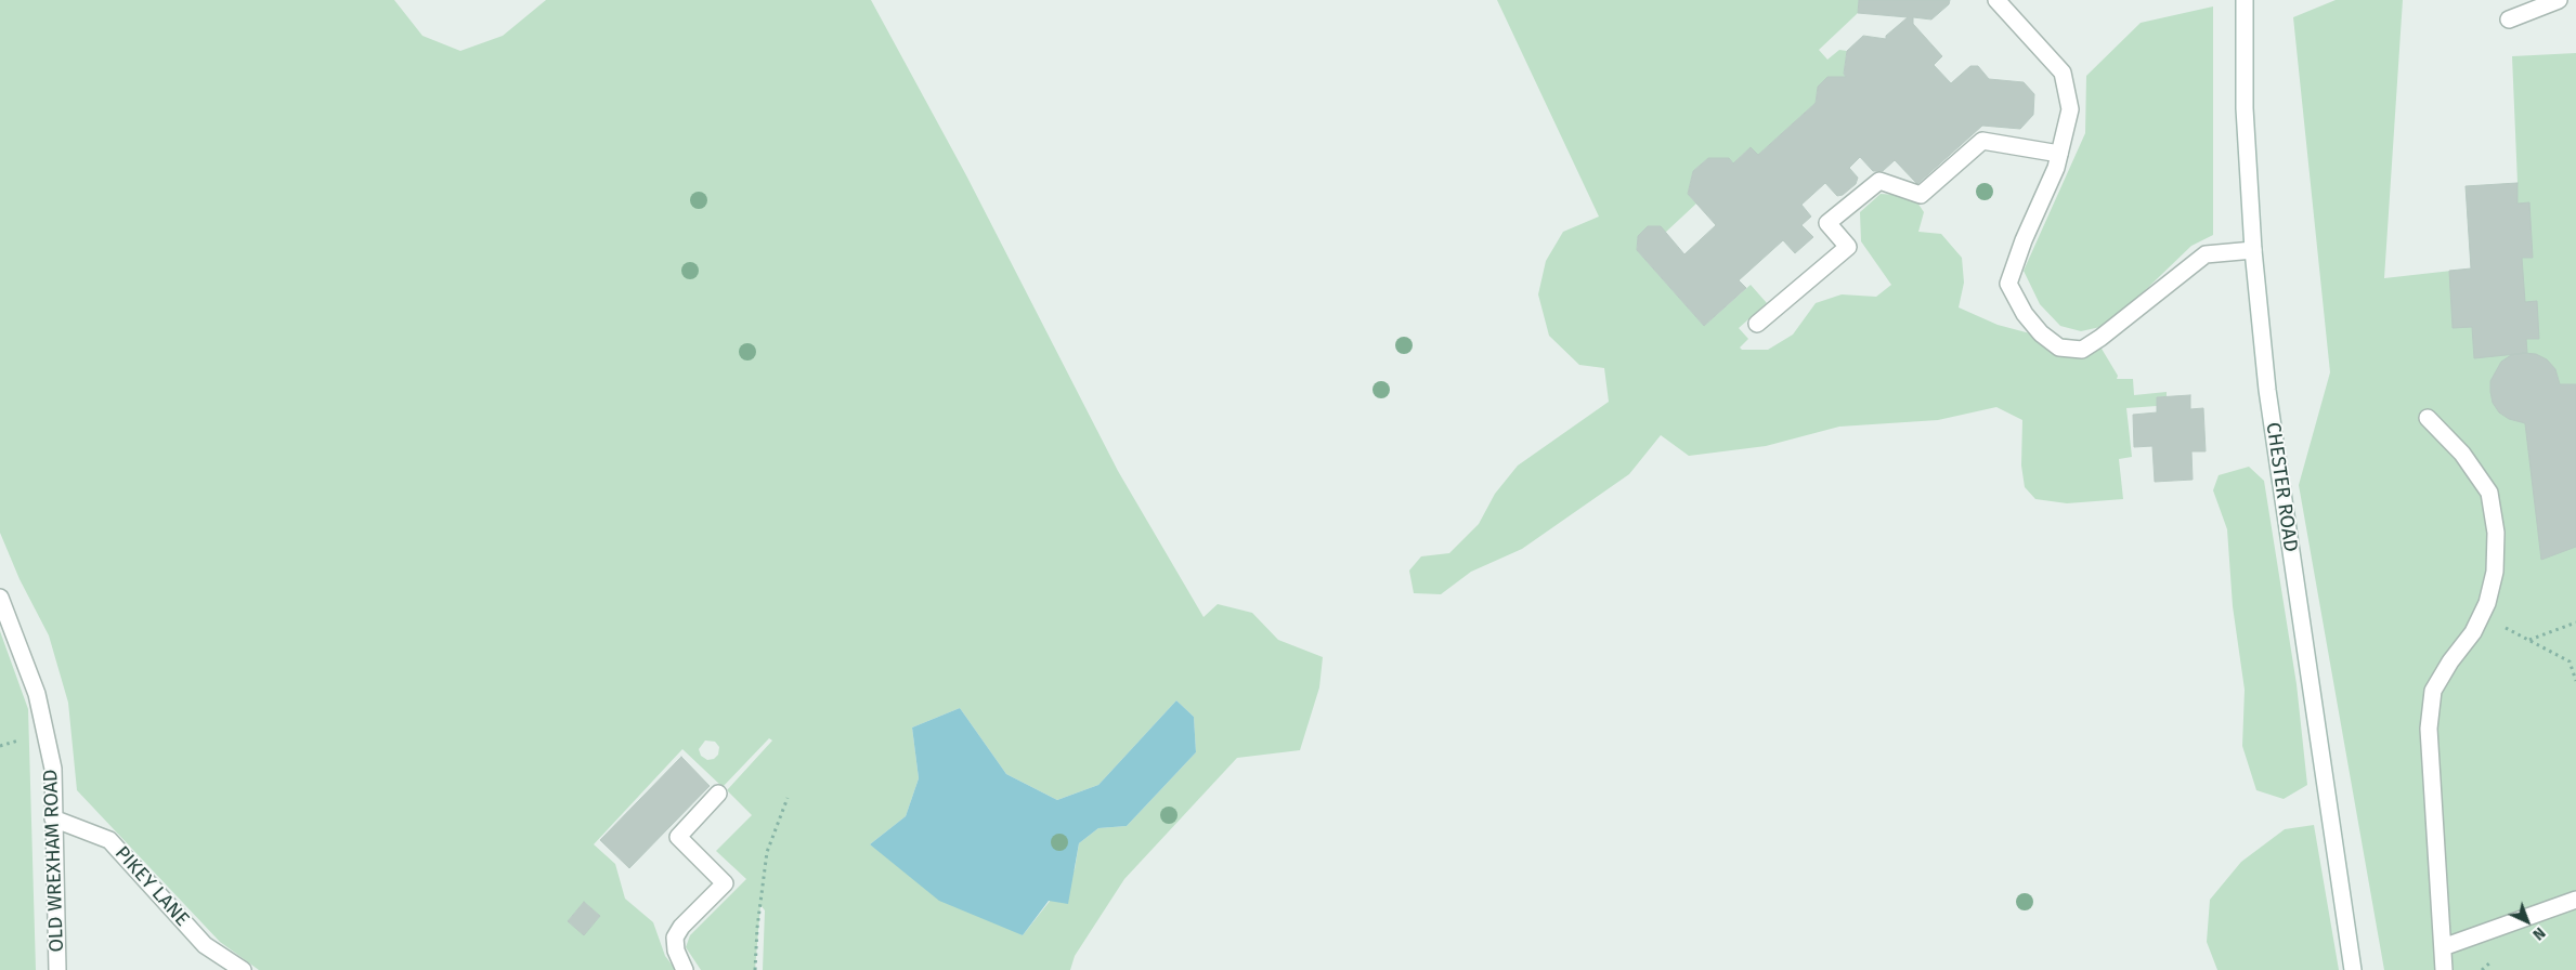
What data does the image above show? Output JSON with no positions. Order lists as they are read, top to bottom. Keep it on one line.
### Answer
{"streets":{"street":["CHESTER ROAD","OLD WREXHAM ROAD","PIKEY LANE"]},"crossings":[["OLD WREXHAM ROAD","PIKEY LANE"]],"north":"bottom right"}
